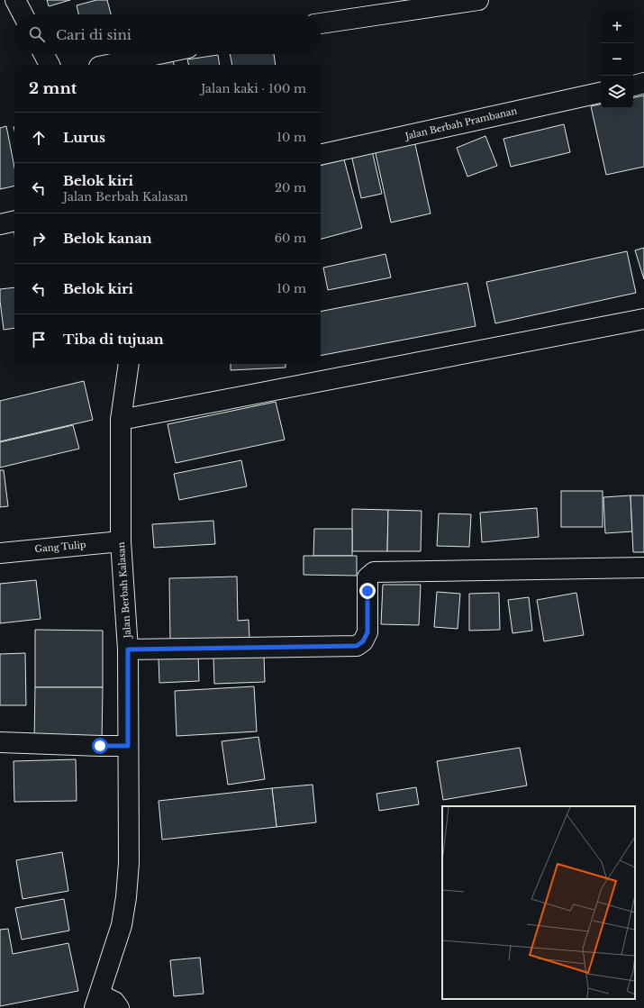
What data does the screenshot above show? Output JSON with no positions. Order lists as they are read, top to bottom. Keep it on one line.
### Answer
{"streets":{"street":["Jalan Berbah Prambanan","Gang Tulip","Jalan Berbah Kalasan"]},"crossings":[["Gang Tulip","Jalan Berbah Kalasan"]],"page":{"map_buttons":["+","−"],"search":"Cari di sini","heading":["2 mnt","Jalan kaki · 100 m"],"list":[["Lurus","10 m"],["Belok kiri","Jalan Berbah Kalasan","20 m"],["Belok kanan","60 m"],["Belok kiri","10 m"],"Tiba di tujuan"]}}
